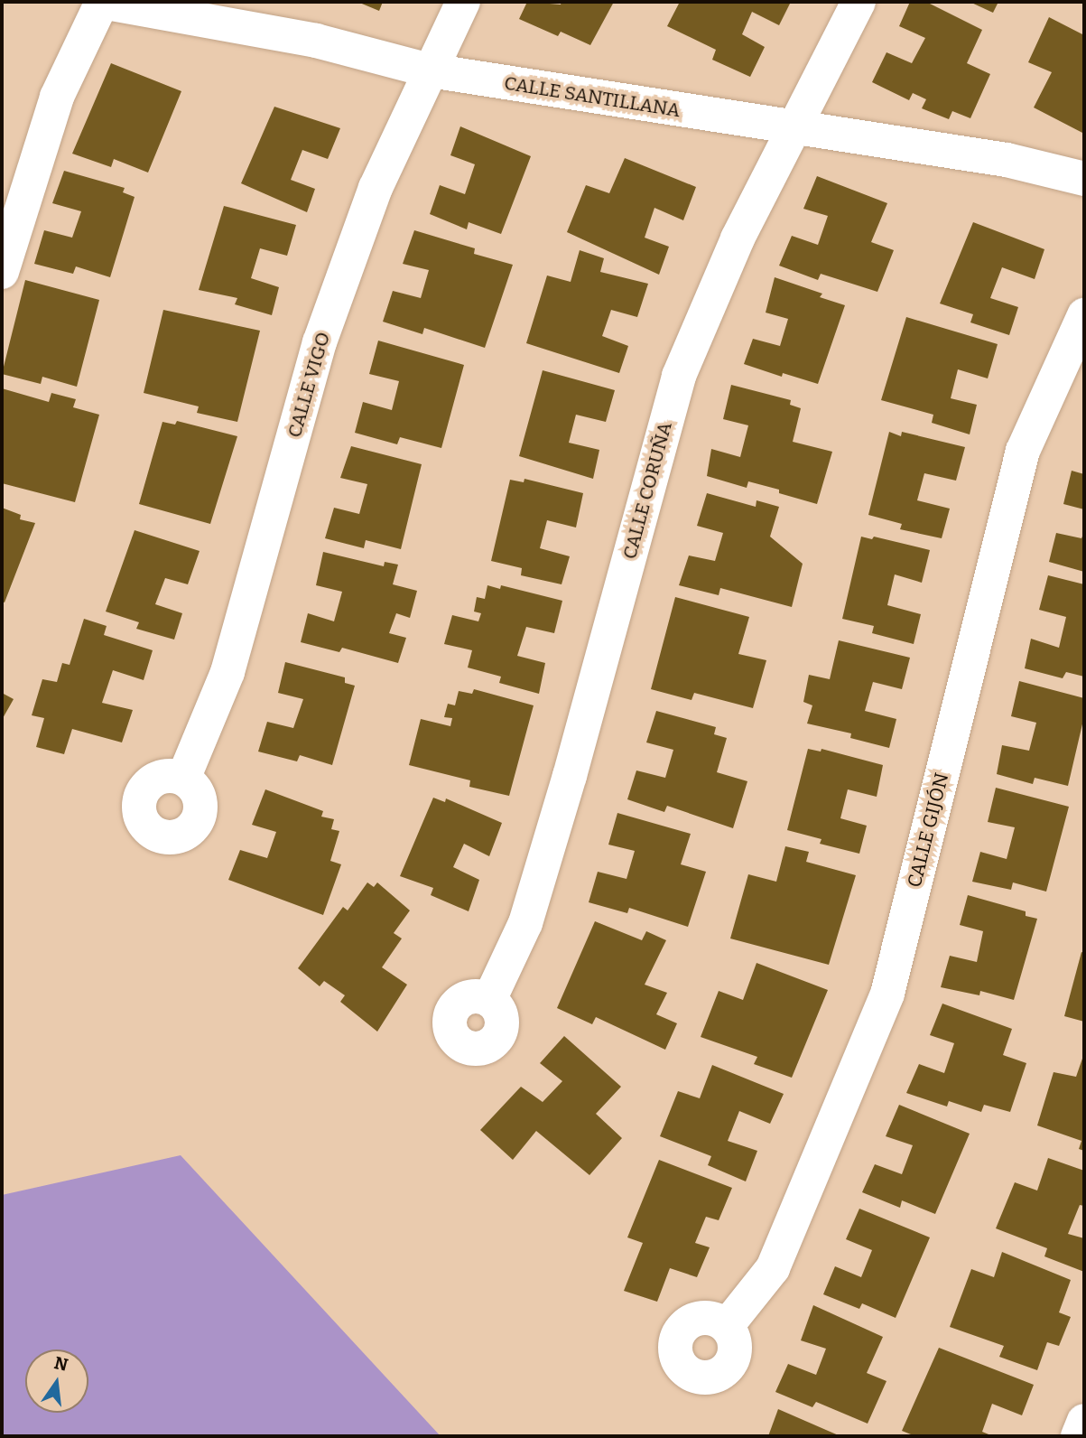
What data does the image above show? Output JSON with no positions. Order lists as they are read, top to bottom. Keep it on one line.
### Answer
{"streets":{"street":["CALLE SANTILLANA","CALLE VIGO","CALLE CORUÑA","CALLE GIJÓN"]},"crossings":[["CALLE SANTILLANA","CALLE VIGO"],["CALLE SANTILLANA","CALLE CORUÑA"]],"north":"top"}
